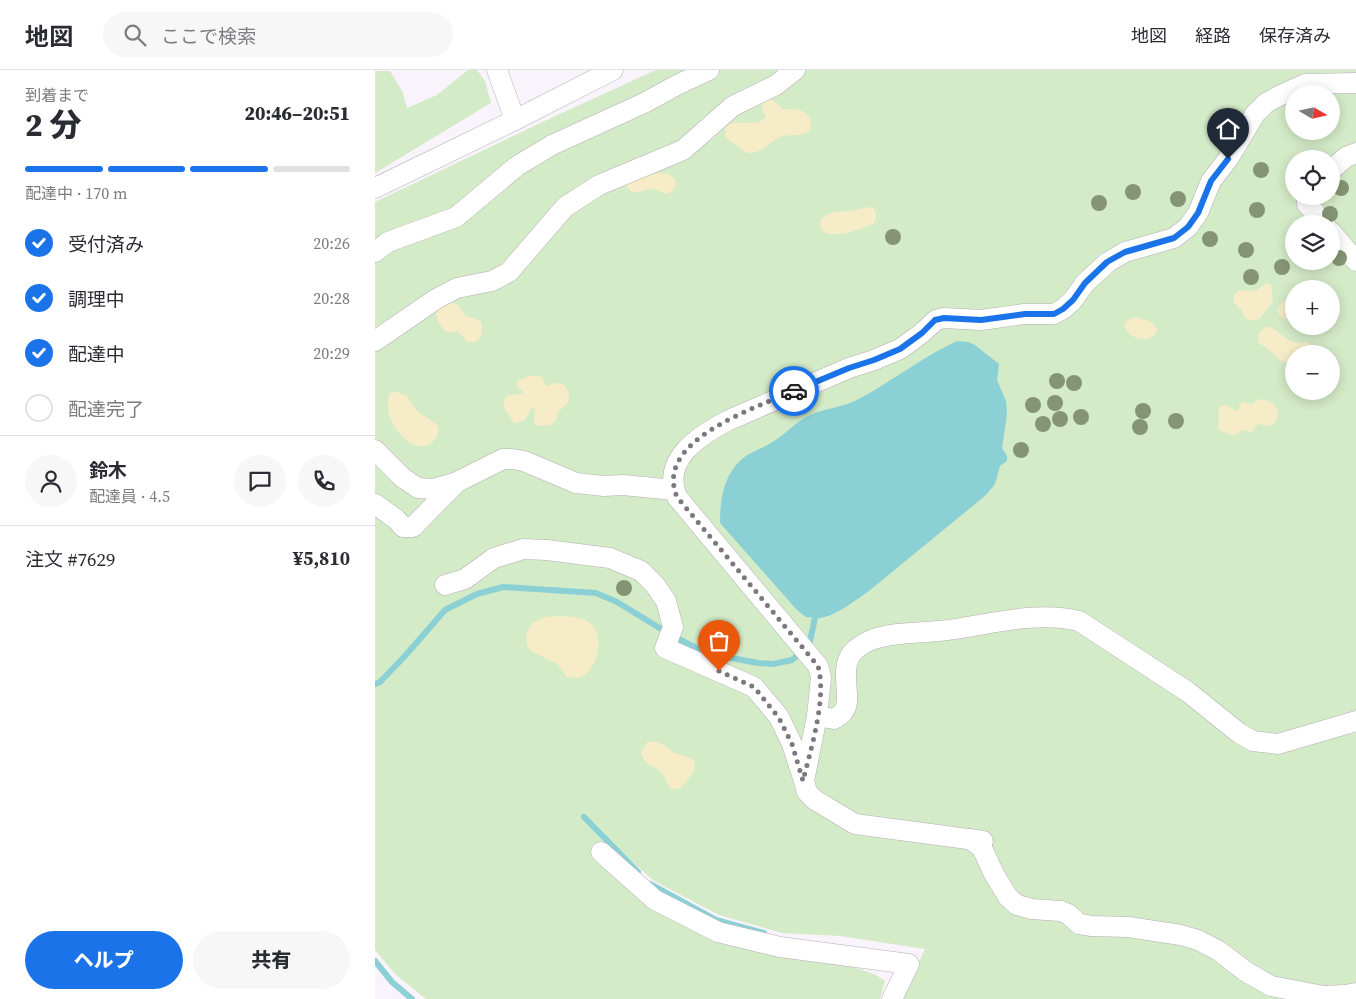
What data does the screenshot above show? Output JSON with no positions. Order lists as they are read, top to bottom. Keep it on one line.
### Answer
{"north":"right","page":{"header":"地図","search":"ここで検索","nav":["地図","経路","保存済み"],"heading":["2 分","到着まで","20:46–20:51"],"panel":["鈴木","配達員 · 4.5","注文 #7629","¥5,810"],"map_buttons":["+","−"],"bar":"配達中 · 170 m","list":[["受付済み","20:26"],["調理中","20:28"],["配達中","20:29"],"配達完了"],"buttons":["ヘルプ","共有"]}}
